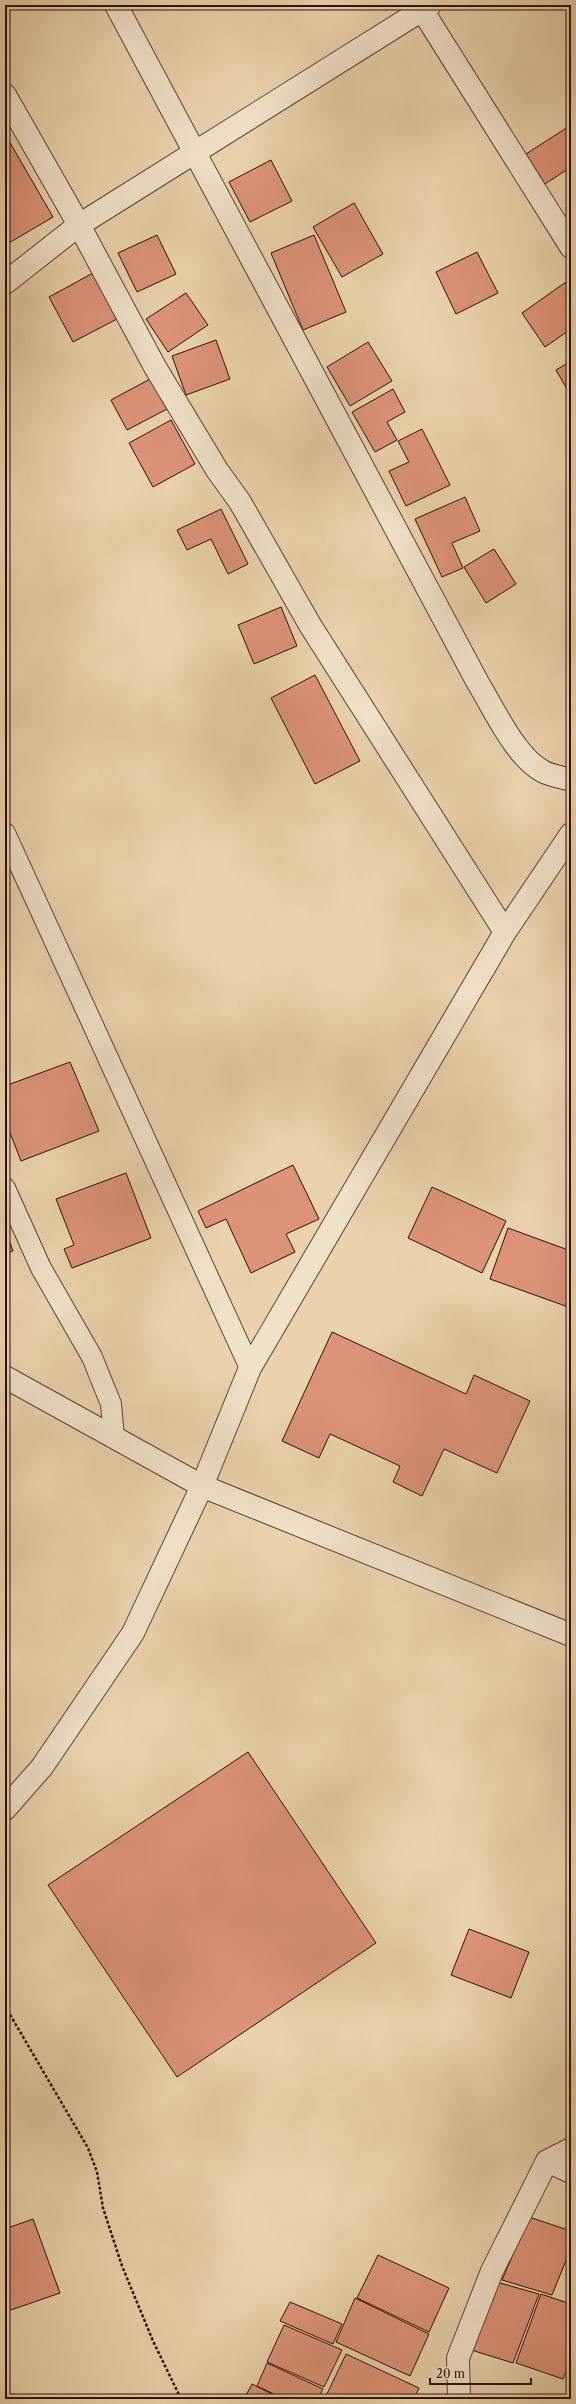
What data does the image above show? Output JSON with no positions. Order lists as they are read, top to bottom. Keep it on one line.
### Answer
{"scale_bar":"20 m"}
